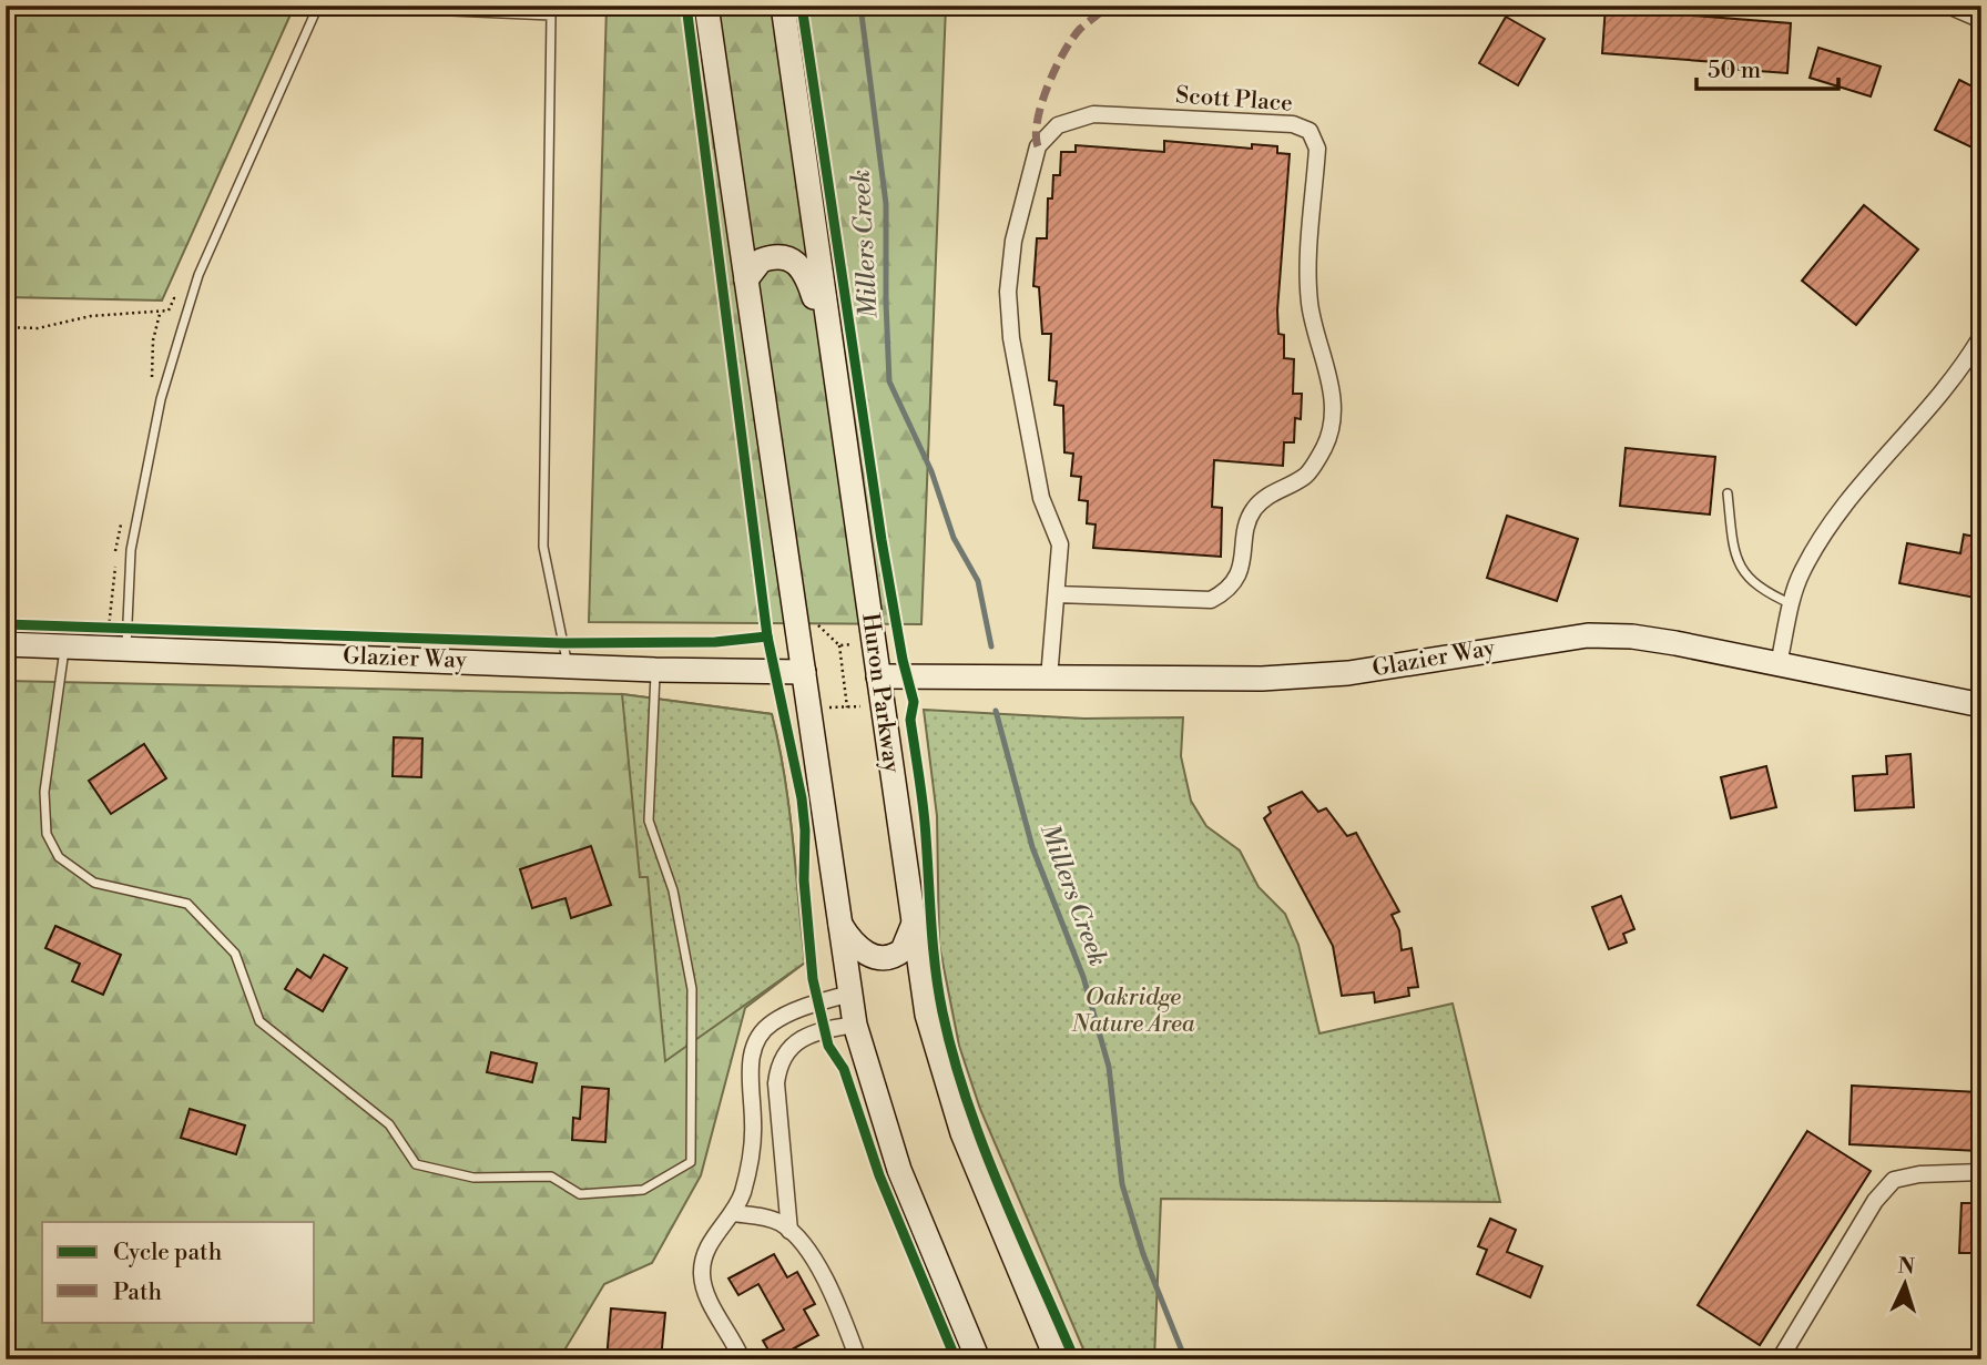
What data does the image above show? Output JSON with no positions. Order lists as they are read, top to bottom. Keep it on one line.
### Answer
{"streets":{"main road":["Glazier Way","Huron Parkway"],"street":["Scott Place"]},"crossings":[["Scott Place","Glazier Way"],["Glazier Way","Huron Parkway"]],"water":["Millers Creek"],"parks":["Oakridge Nature Area"],"legend":["Cycle path","Path"],"scale_bar":"50 m","north":"top"}
